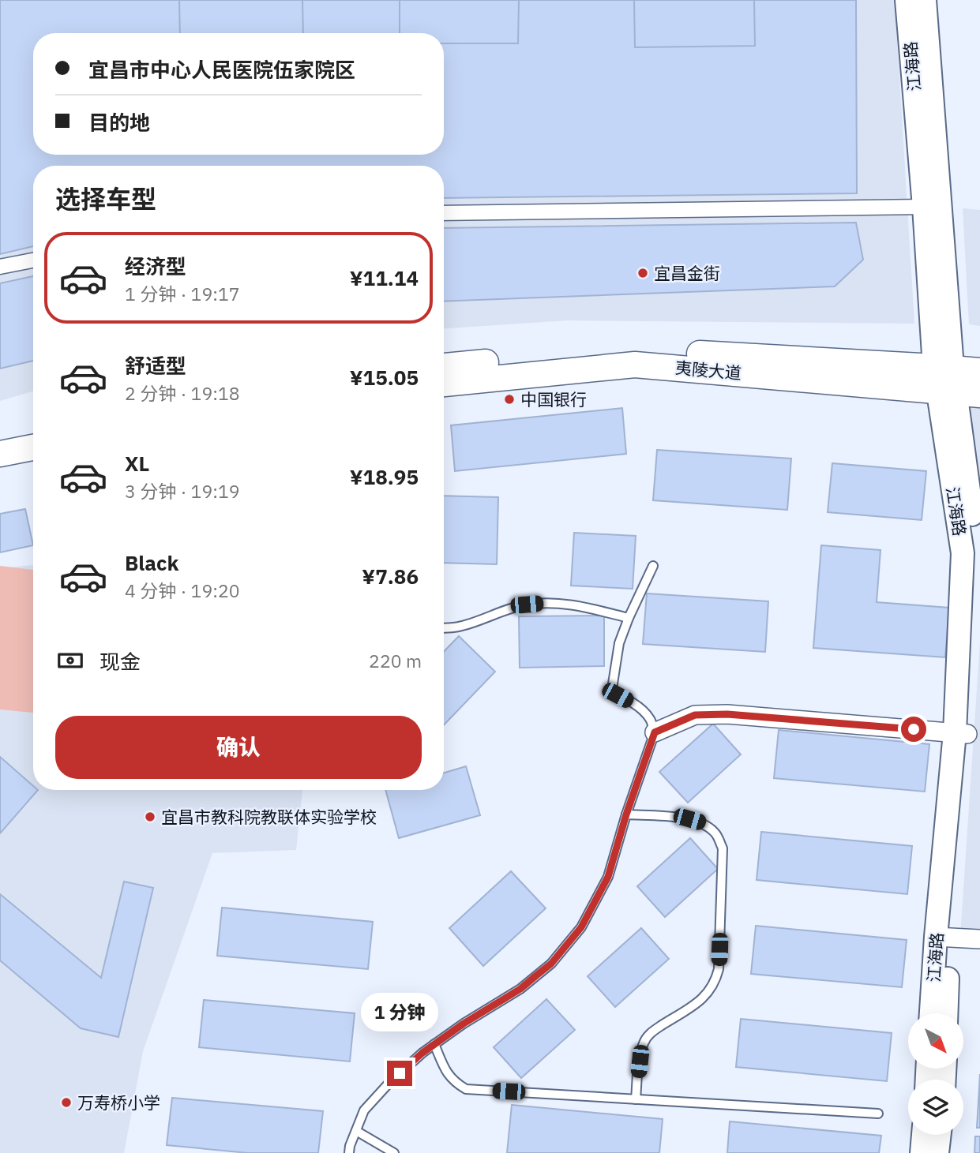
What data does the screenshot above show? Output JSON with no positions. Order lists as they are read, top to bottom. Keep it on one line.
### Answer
{"streets":{"main road":["夷陵大道"],"street":["江海路"]},"crossings":[["江海路","夷陵大道"]],"places":["宜昌金街","中国银行","宜昌市教科院教联体实验学校","万寿桥小学"],"north":"bottom right","page":{"banner":["宜昌市中心人民医院伍家院区","目的地"],"heading":"选择车型","list":[{"name":"经济型","note":"1 分钟 · 19:17","value":"¥11.14"},{"name":"舒适型","note":"2 分钟 · 19:18","value":"¥15.05"},{"name":"XL","note":"3 分钟 · 19:19","value":"¥18.95"},{"name":"Black","note":"4 分钟 · 19:20","value":"¥7.86"}],"pay":["现金","220 m"],"buttons":"确认","bubble":"1 分钟"}}
